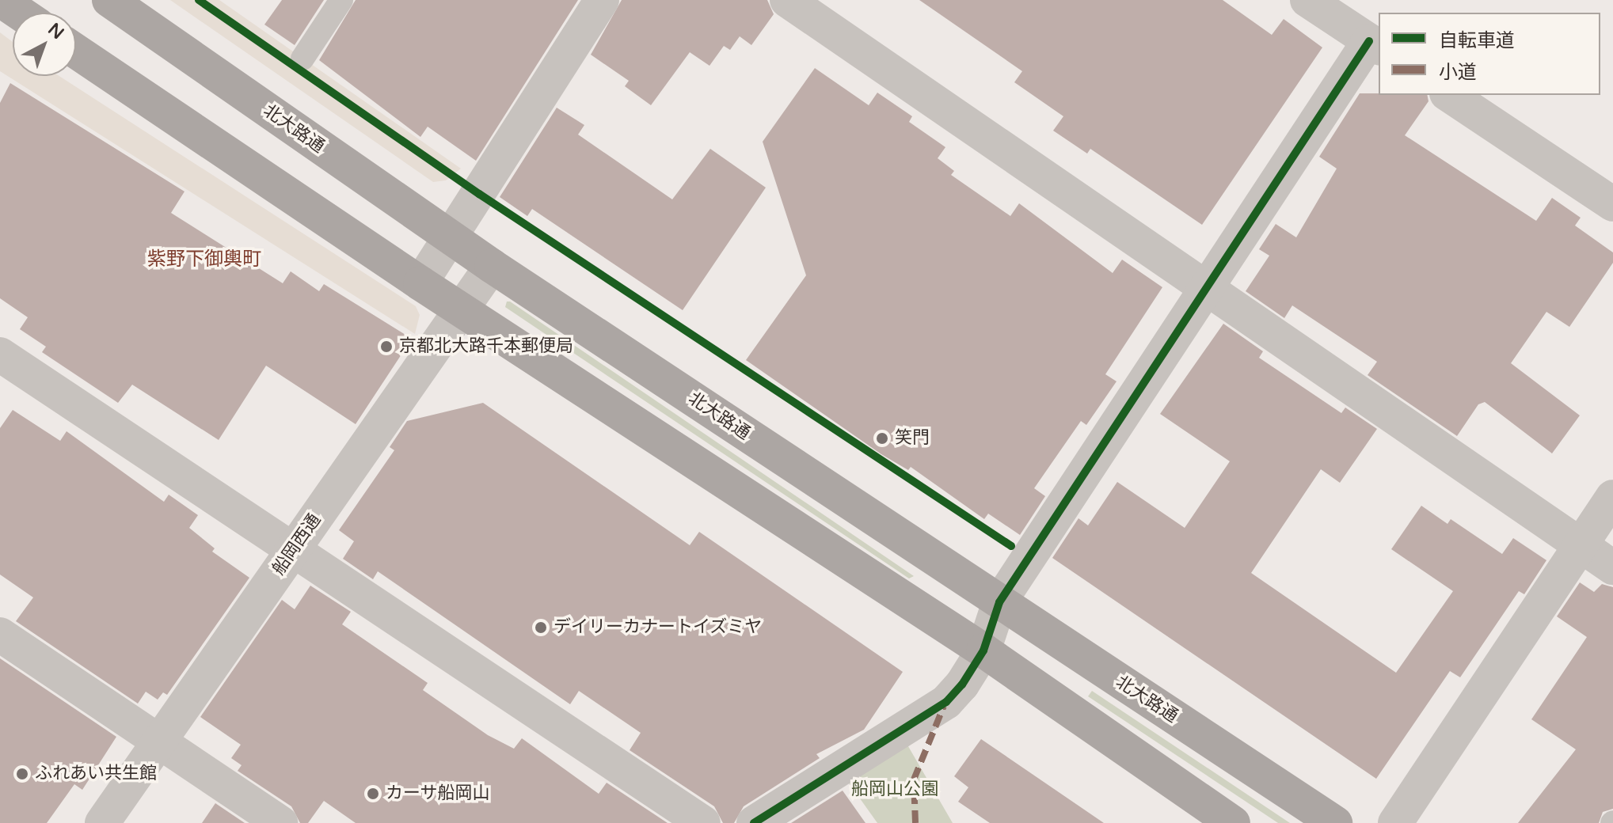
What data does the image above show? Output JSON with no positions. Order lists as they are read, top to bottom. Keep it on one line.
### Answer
{"streets":{"main road":["北大路通"],"street":["船岡西通"]},"crossings":[["北大路通","船岡西通"]],"districts":["紫野下御輿町"],"parks":["船岡山公園"],"places":["京都北大路千本郵便局","笑門","デイリーカナートイズミヤ","ふれあい共生館","カーサ船岡山"],"legend":["自転車道","小道"],"north":"top right"}
